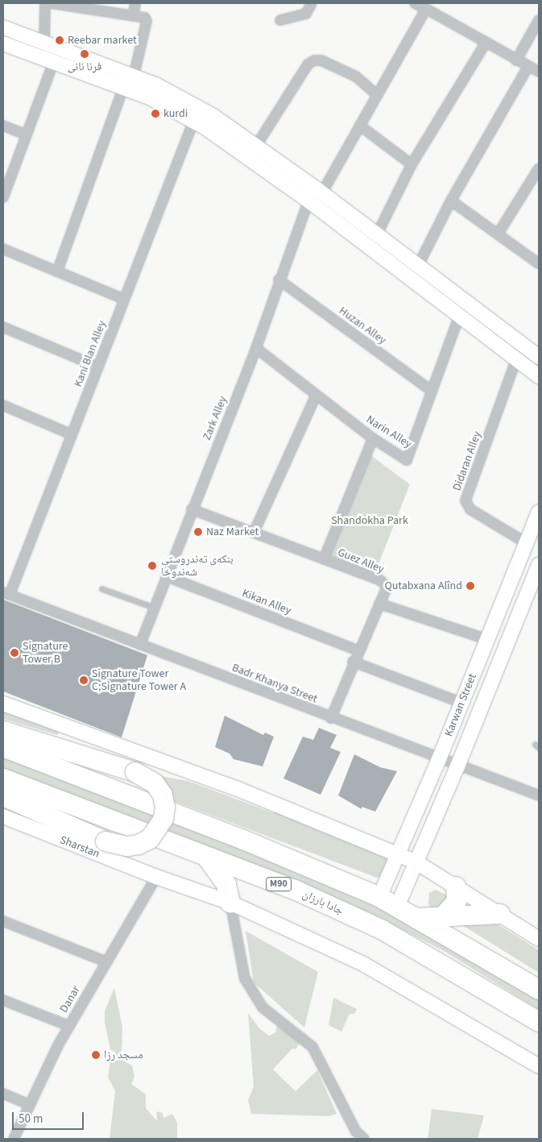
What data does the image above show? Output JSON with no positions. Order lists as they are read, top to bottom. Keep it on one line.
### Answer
{"streets":{"highway":["M90","جادا بارزان"],"main road":["Karwan Street","Sharstan"],"street":["Huzan Alley","Kani Blan Alley","Zark Alley","Narin Alley","Didaran Alley","Guez Alley","Kikan Alley","Badr Khanya Street","Danar"]},"crossings":[["Huzan Alley","Zark Alley"],["Huzan Alley","Narin Alley"],["Kani Blan Alley","Badr Khanya Street"],["Zark Alley","Narin Alley"],["Zark Alley","Guez Alley"],["Zark Alley","Kikan Alley"],["Zark Alley","Badr Khanya Street"],["Didaran Alley","Karwan Street"],["Guez Alley","Kikan Alley"],["Guez Alley","Badr Khanya Street"],["Badr Khanya Street","Karwan Street"],["Karwan Street","M90"],["Sharstan","Danar"]],"parks":["Shandokha Park"],"places":["Reebar market","فرنا نانى","kurdi","Naz Market","بنکەی تەندروستی شەندوخا","Qutabxana Alînd","Signature Tower B","Signature Tower C;Signature Tower A","مسجد رزا"],"scale_bar":"50 m"}
